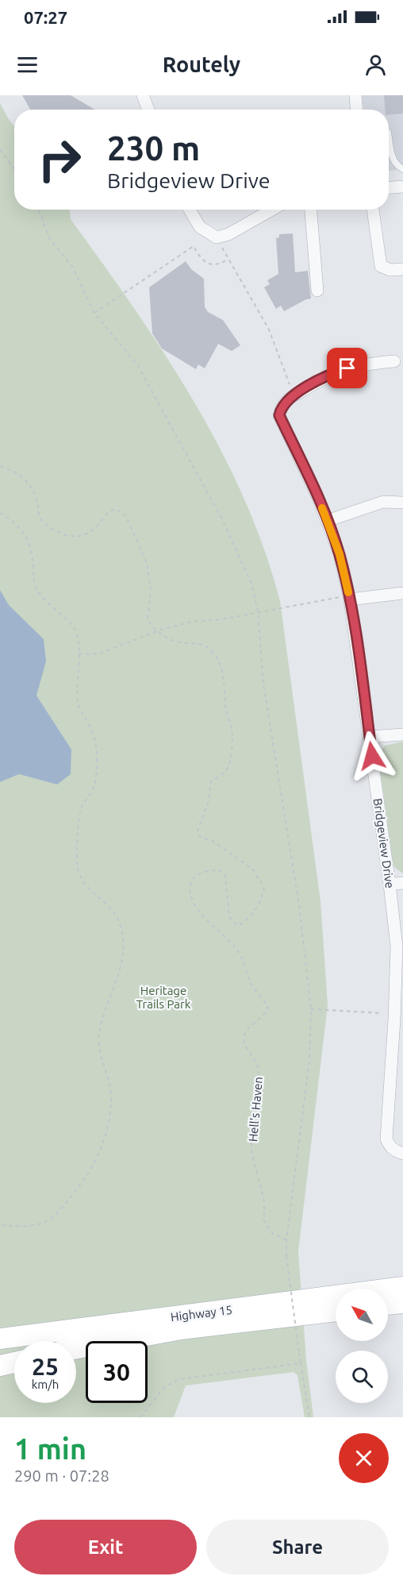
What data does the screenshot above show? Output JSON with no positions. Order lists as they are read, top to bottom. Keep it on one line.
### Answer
{"streets":{"main road":["Highway 15"],"street":["Bridgeview Drive"],"path":["Hell's Haven"]},"parks":["Heritage Trails Park"],"north":"top left","page":{"status":"07:27","header":"Routely","turn":["230 m","Bridgeview Drive"],"speed":"25 km/h","limit":"30","heading":["1 min","290 m · 07:28"],"buttons":["Exit","Share"]}}
